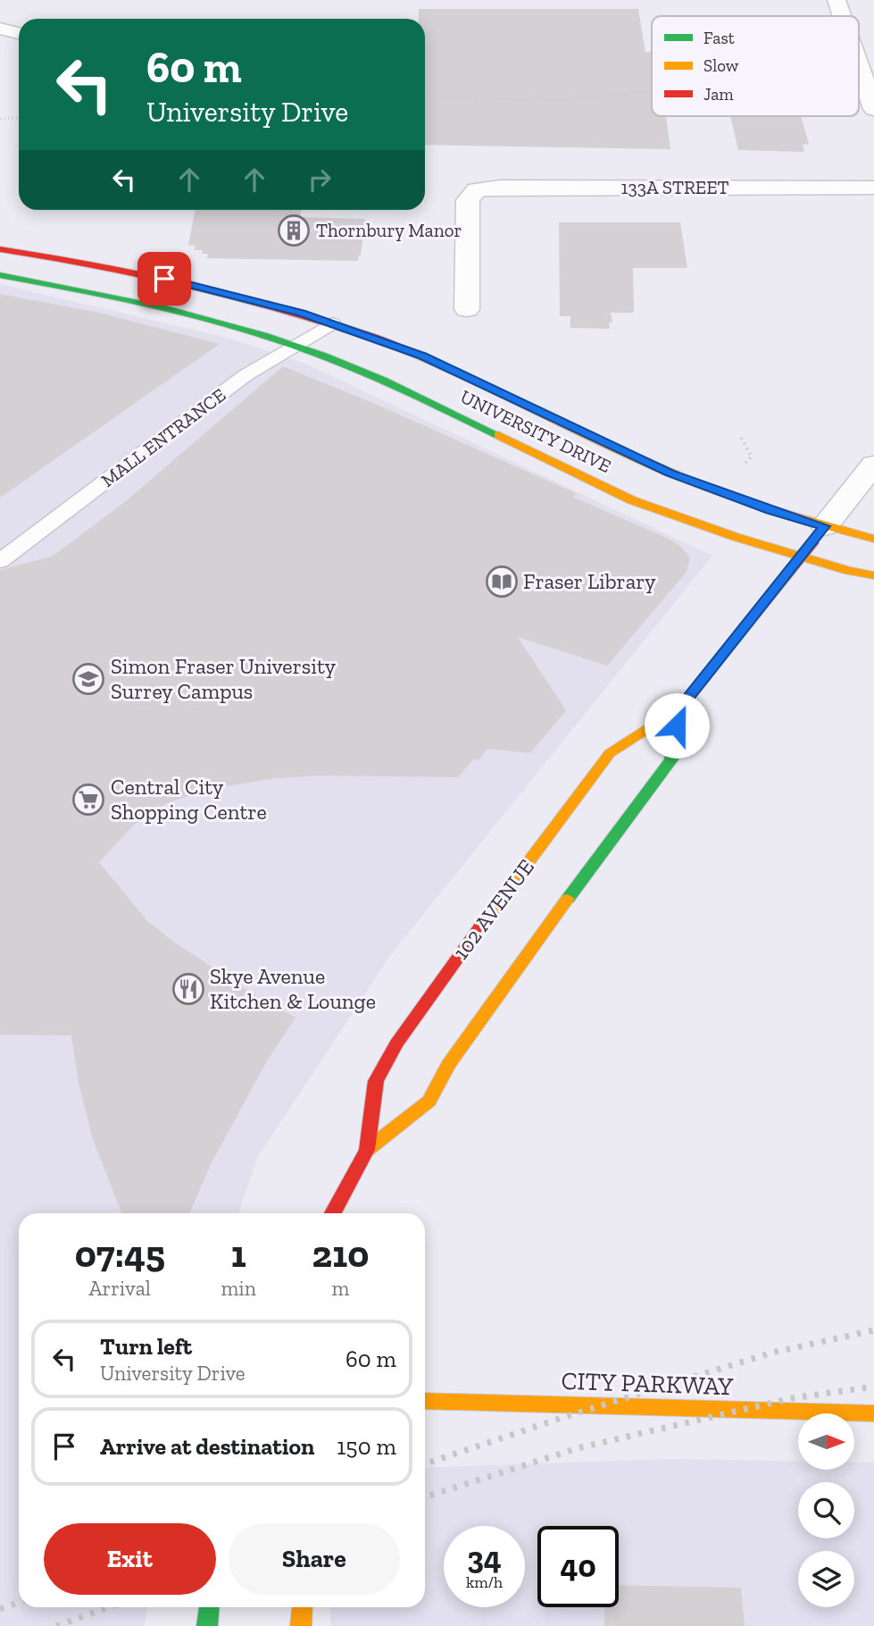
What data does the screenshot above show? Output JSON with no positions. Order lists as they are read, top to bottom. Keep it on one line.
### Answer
{"streets":{"main road":["UNIVERSITY DRIVE","102 AVENUE","CITY PARKWAY"],"street":["133A STREET"],"lane":["MALL ENTRANCE"]},"crossings":[["UNIVERSITY DRIVE","MALL ENTRANCE"],["UNIVERSITY DRIVE","102 AVENUE"]],"places":{"building":["Thornbury Manor"],"library":["Fraser Library"],"school or university":["Simon Fraser University Surrey Campus"],"supermarket":["Central City Shopping Centre"],"restaurant":["Skye Avenue Kitchen & Lounge"]},"legend":["Fast","Slow","Jam"],"north":"right","page":{"turn":["60 m","University Drive"],"eta":["07:45","Arrival","1","min","210","m"],"list":[{"name":"Turn left","note":"University Drive","value":"60 m"},{"name":"Arrive at destination","value":"150 m"}],"buttons":["Exit","Share"],"speed":"34 km/h","limit":"40"}}
